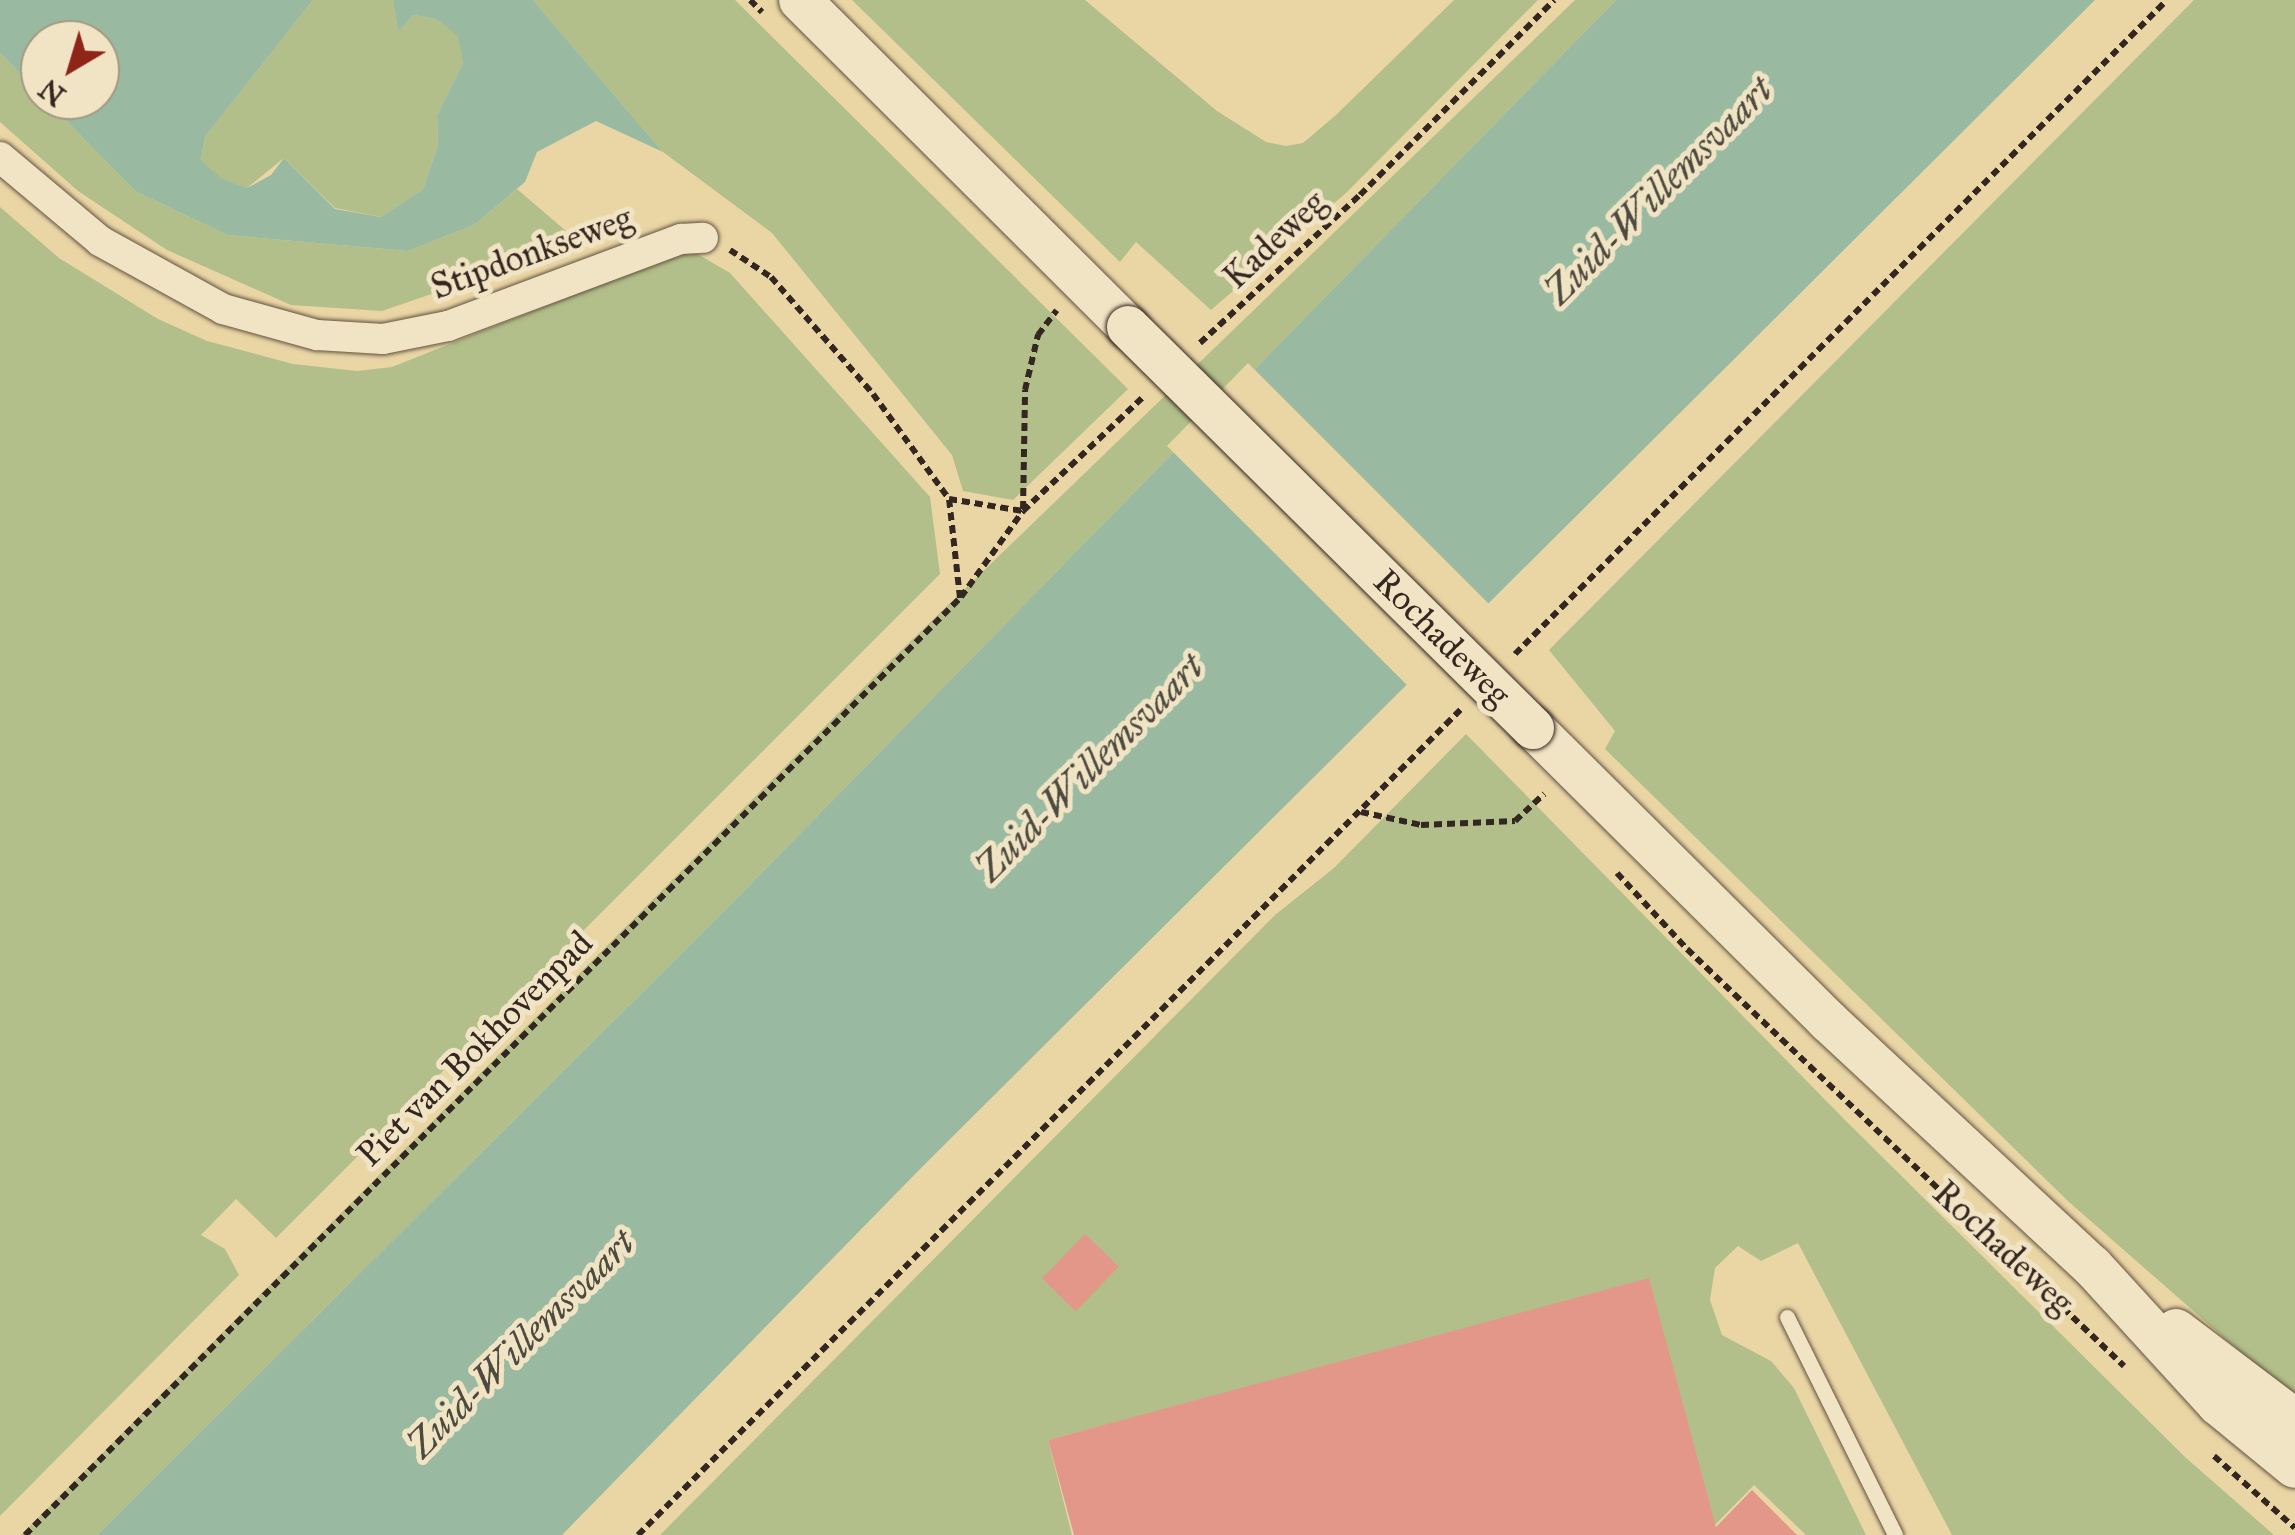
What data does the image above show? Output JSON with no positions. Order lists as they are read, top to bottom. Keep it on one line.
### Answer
{"streets":{"main road":["Rochadeweg"],"street":["Stipdonkseweg"],"path":["Kadeweg","Piet van Bokhovenpad"]},"water":["Zuid-Willemsvaart"],"north":"bottom left"}
